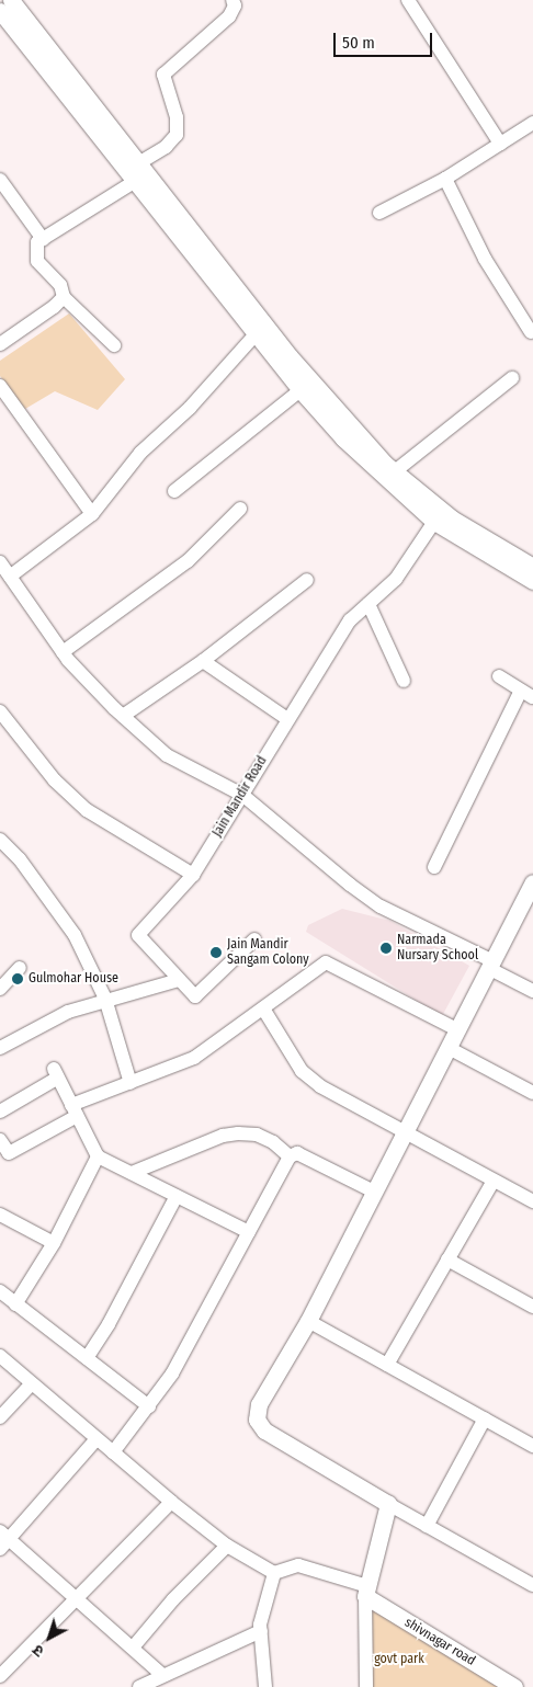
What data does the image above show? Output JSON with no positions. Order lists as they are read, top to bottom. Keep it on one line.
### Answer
{"streets":{"street":["Jain Mandir Road","shivnagar road"]},"parks":["govt park"],"places":["Narmada Nursary School","Jain Mandir Sangam Colony","Gulmohar House"],"scale_bar":"50 m","north":"bottom left"}
